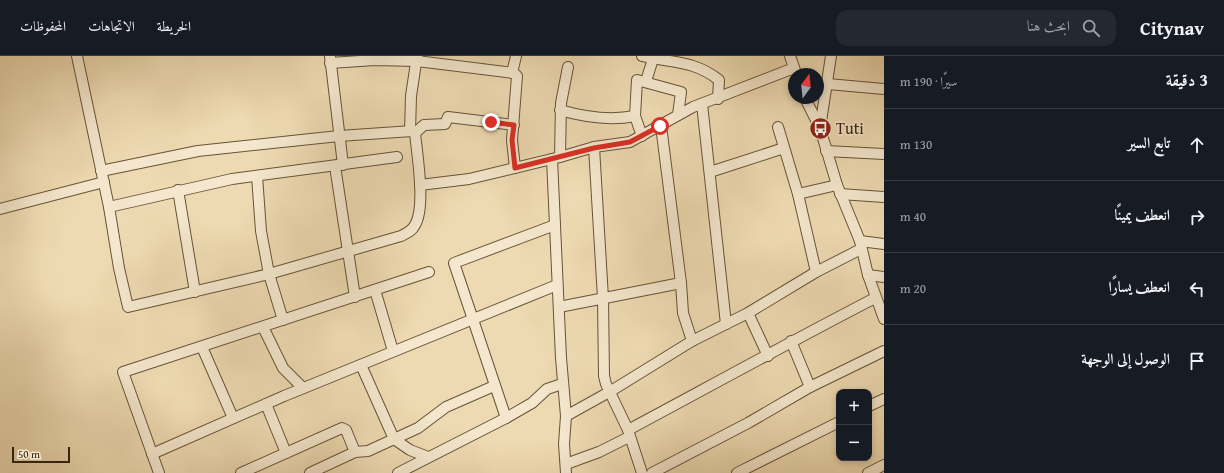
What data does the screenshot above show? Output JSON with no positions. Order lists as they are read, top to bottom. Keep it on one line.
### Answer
{"places":{"bus stop":["Tuti"]},"scale_bar":"50 m","north":"top","page":{"header":"Citynav","search":"ابحث هنا","nav":["الخريطة","الاتجاهات","المحفوظات"],"heading":["3 دقيقة","سيرًا · 190 m"],"list":[["تابع السير","130 m"],["انعطف يمينًا","40 m"],["انعطف يسارًا","20 m"],"الوصول إلى الوجهة"],"map_buttons":["+","−"],"scale":"50 m"}}
